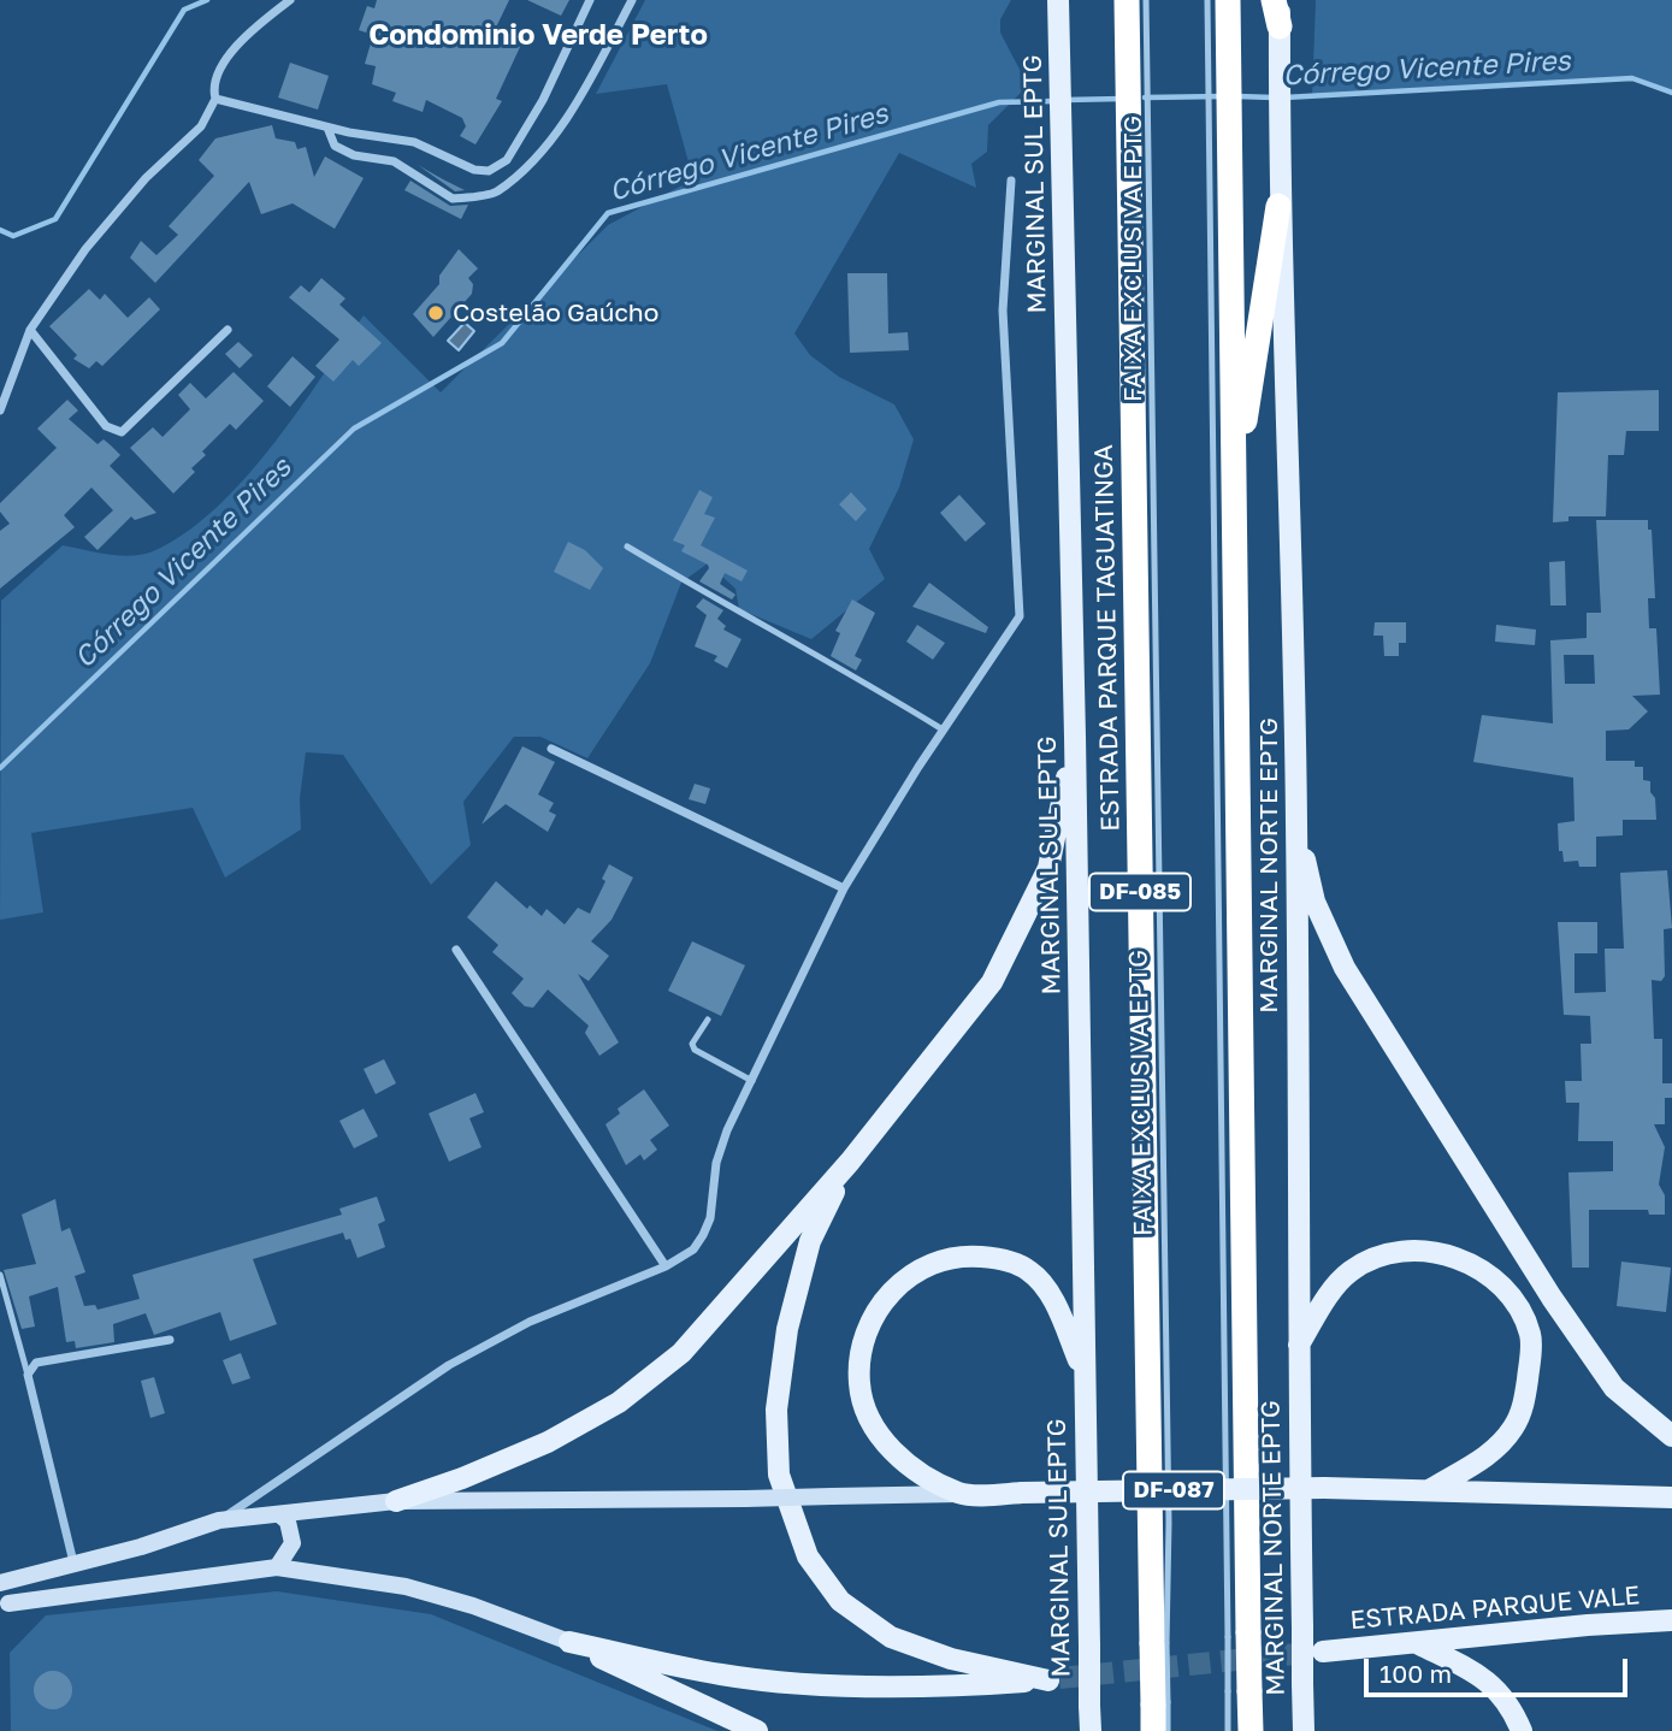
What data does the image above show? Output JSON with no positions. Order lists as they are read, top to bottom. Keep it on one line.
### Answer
{"streets":{"highway":["ESTRADA PARQUE TAGUATINGA","DF-085"],"main road":["MARGINAL SUL EPTG","MARGINAL NORTE EPTG","DF-087","ESTRADA PARQUE VALE"]},"districts":["Condominio Verde Perto"],"water":["Córrego Vicente Pires"],"places":["Costelão Gaúcho"],"scale_bar":"100 m"}
